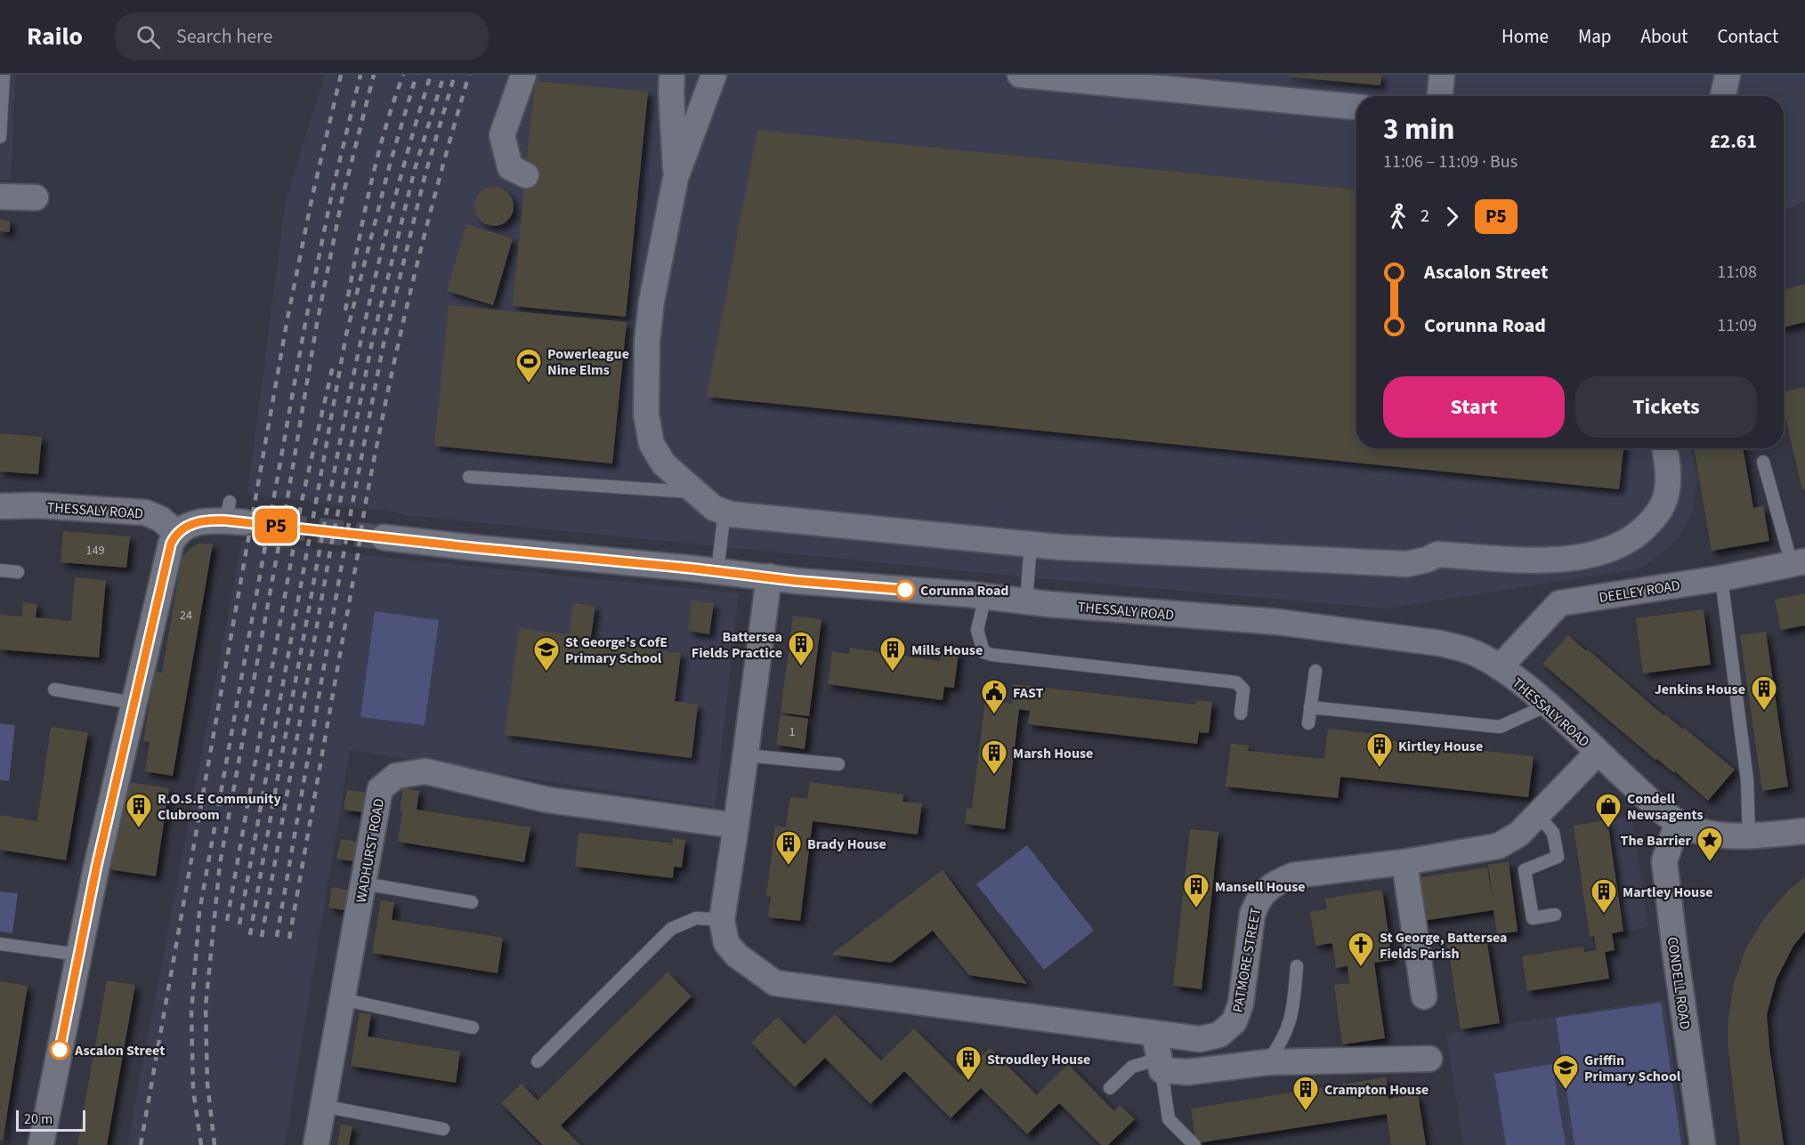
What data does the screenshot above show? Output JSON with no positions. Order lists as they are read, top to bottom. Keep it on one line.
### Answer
{"streets":{"street":["THESSALY ROAD","DEELEY ROAD","WADHURST ROAD","PATMORE STREET","CONDELL ROAD"]},"crossings":[["THESSALY ROAD","DEELEY ROAD"],["THESSALY ROAD","PATMORE STREET"],["THESSALY ROAD","CONDELL ROAD"]],"places":{"sports":["Powerleague Nine Elms"],"other":["Corunna Road","Ascalon Street"],"building":["Battersea Fields Practice","Mills House","Jenkins House","Kirtley House","Marsh House","R.O.S.E Community Clubroom","Brady House","Mansell House","Martley House","Stroudley House","Crampton House"],"school or university":["St George's CofE Primary School","Griffin Primary School"],"public building":["FAST"],"shop":["Condell Newsagents"],"place":["The Barrier"],"church":["St George, Battersea Fields Parish"]},"lines":["bus line P5"],"house_numbers":["149","24","1"],"scale_bar":"20 m","page":{"header":"Railo","search":"Search here","nav":["Home","Map","About","Contact"],"on_map":"P5","heading":["3 min","11:06 – 11:09 · Bus","£2.61"],"legs":["2","P5"],"list":[{"name":"Ascalon Street","value":"11:08"},{"name":"Corunna Road","value":"11:09"}],"buttons":["Start","Tickets"],"scale":"20 m"}}
